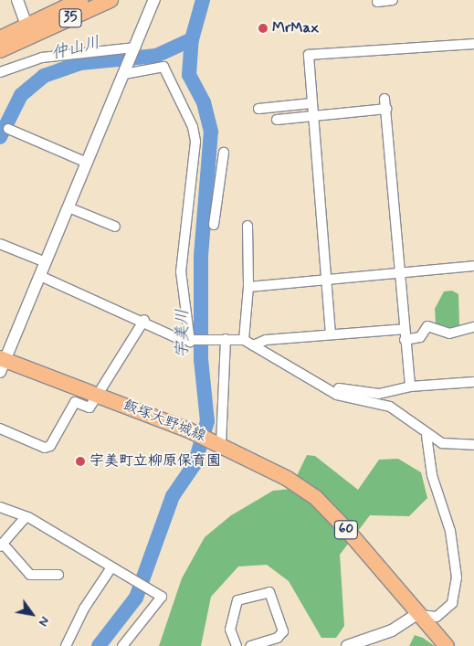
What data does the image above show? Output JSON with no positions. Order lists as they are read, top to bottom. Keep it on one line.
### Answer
{"streets":{"main road":["35","飯塚大野城線","60"]},"water":["仲山川","宇美川"],"places":["MrMax","宇美町立柳原保育園"],"north":"bottom right"}
